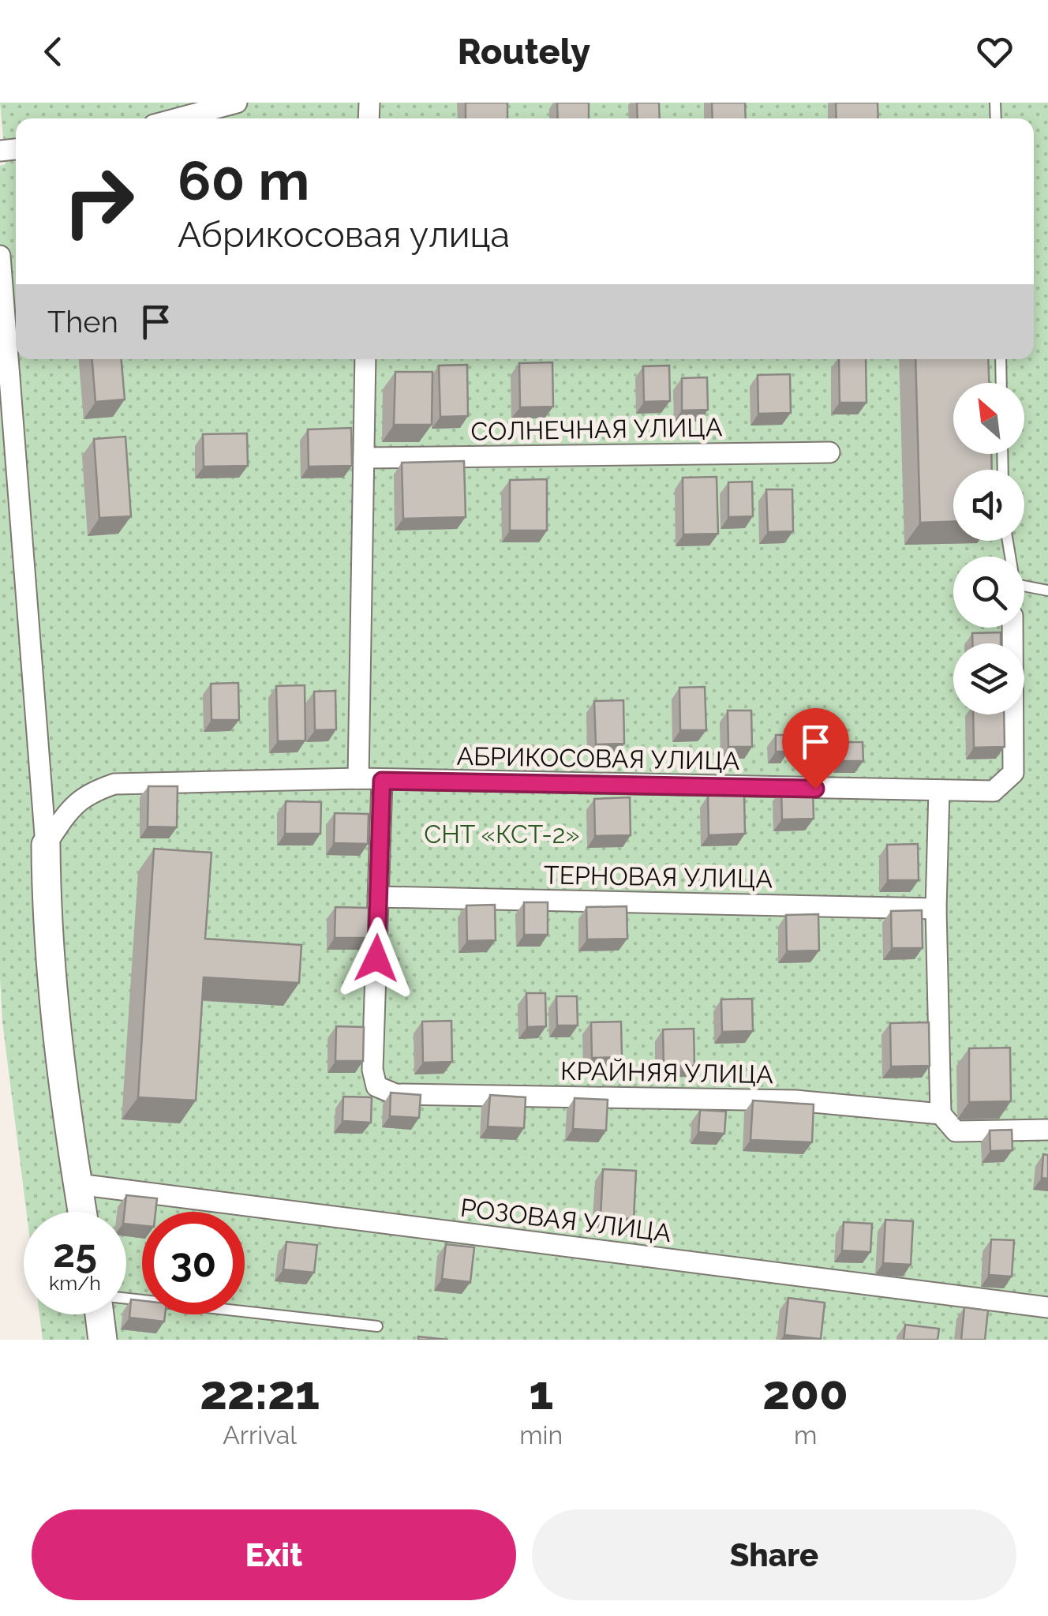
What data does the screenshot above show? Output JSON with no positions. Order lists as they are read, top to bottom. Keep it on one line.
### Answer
{"streets":{"street":["СОЛНЕЧНАЯ УЛИЦА","АБРИКОСОВАЯ УЛИЦА","ТЕРНОВАЯ УЛИЦА","КРАЙНЯЯ УЛИЦА","РОЗОВАЯ УЛИЦА"]},"crossings":[["ТЕРНОВАЯ УЛИЦА","КРАЙНЯЯ УЛИЦА"]],"parks":["СНТ «КСТ-2»"],"north":"top left","page":{"header":"Routely","turn":["60 m","Абрикосовая улица"],"then":"Then","speed":"25 km/h","limit":"30","eta":["22:21","Arrival","1","min","200","m"],"buttons":["Exit","Share"]}}
